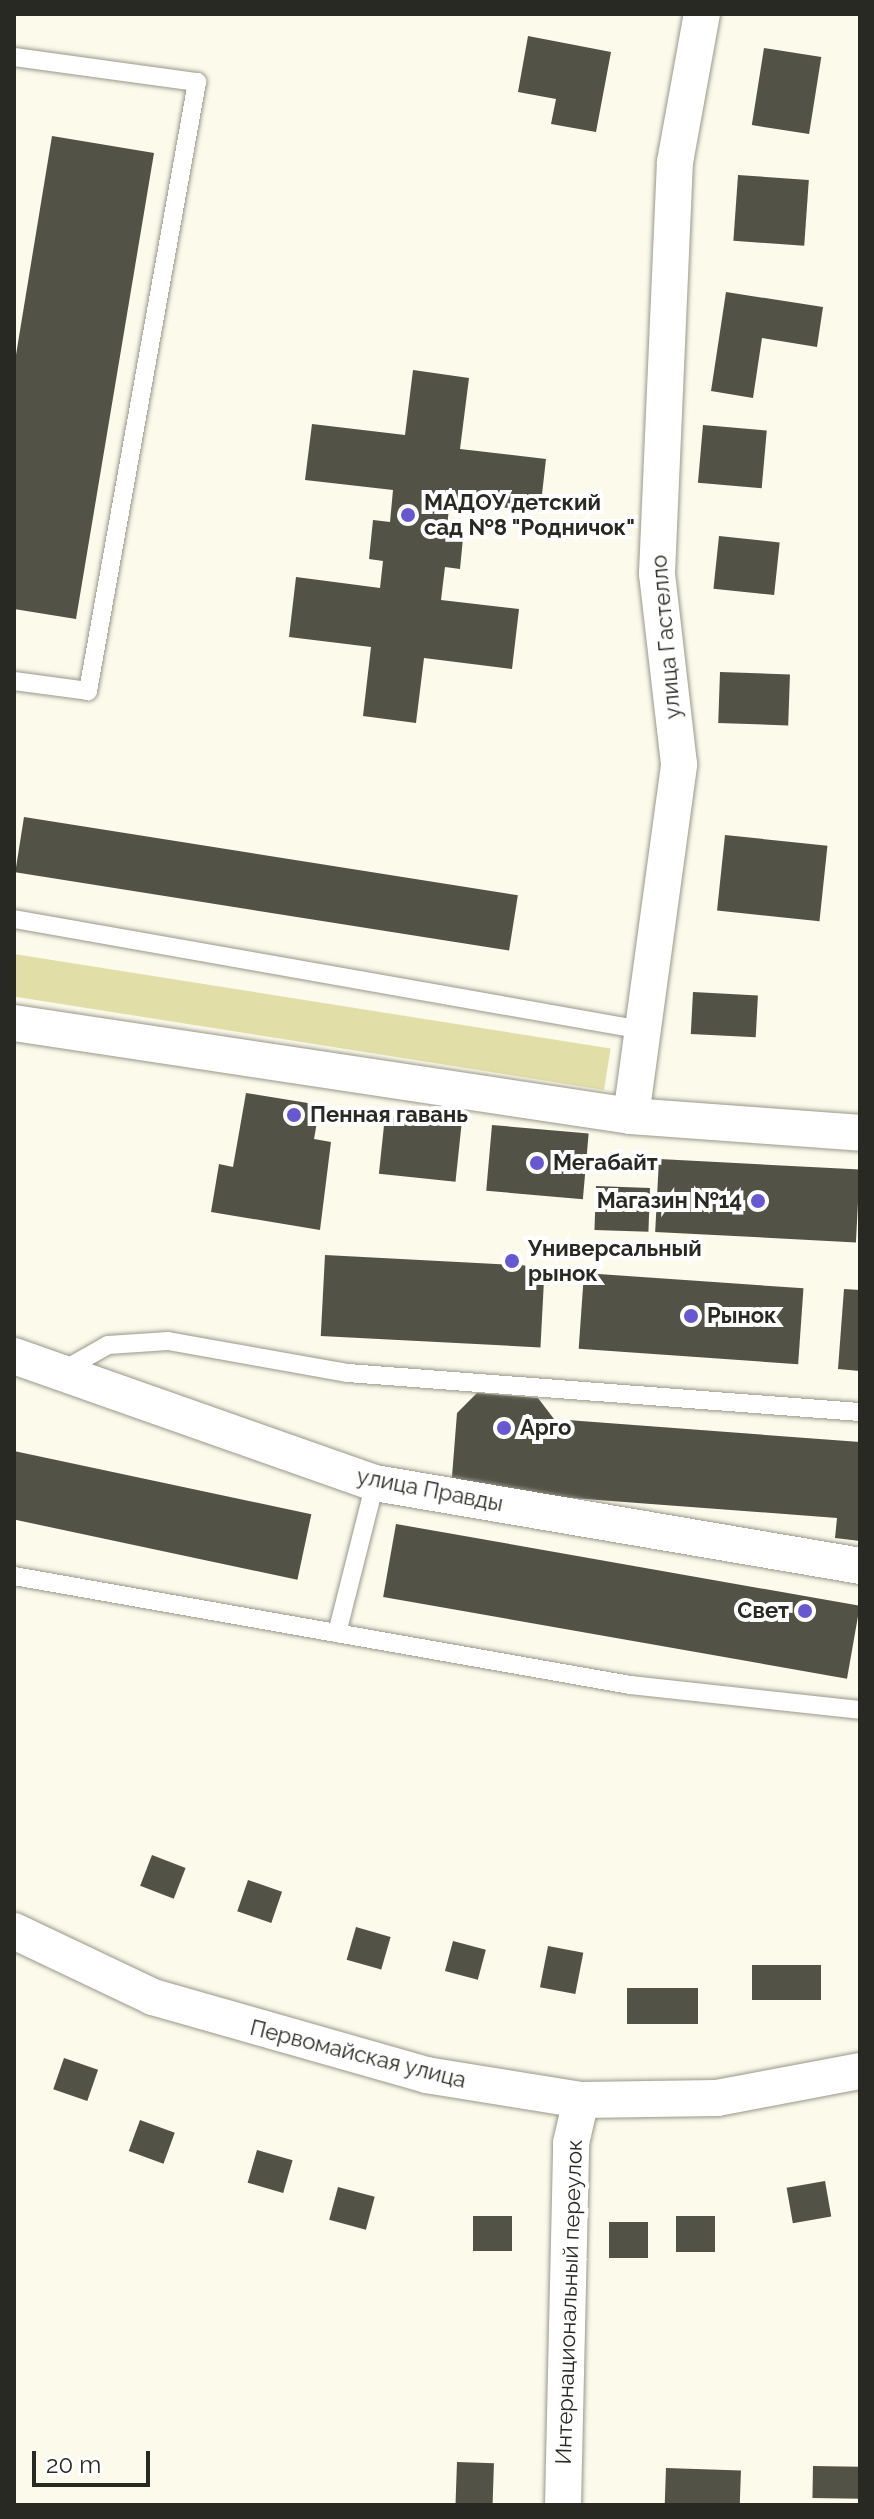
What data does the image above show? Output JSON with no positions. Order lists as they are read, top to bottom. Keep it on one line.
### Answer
{"streets":{"street":["улица Гастелло","улица Правды","Первомайская улица","Интернациональный переулок"]},"crossings":[["Первомайская улица","Интернациональный переулок"]],"places":["МАДОУ детский сад №8 \"Родничок\"","Пенная гавань","Мегабайт","Магазин №14","Универсальный рынок","Рынок","Арго","Свет"],"scale_bar":"20 m"}
